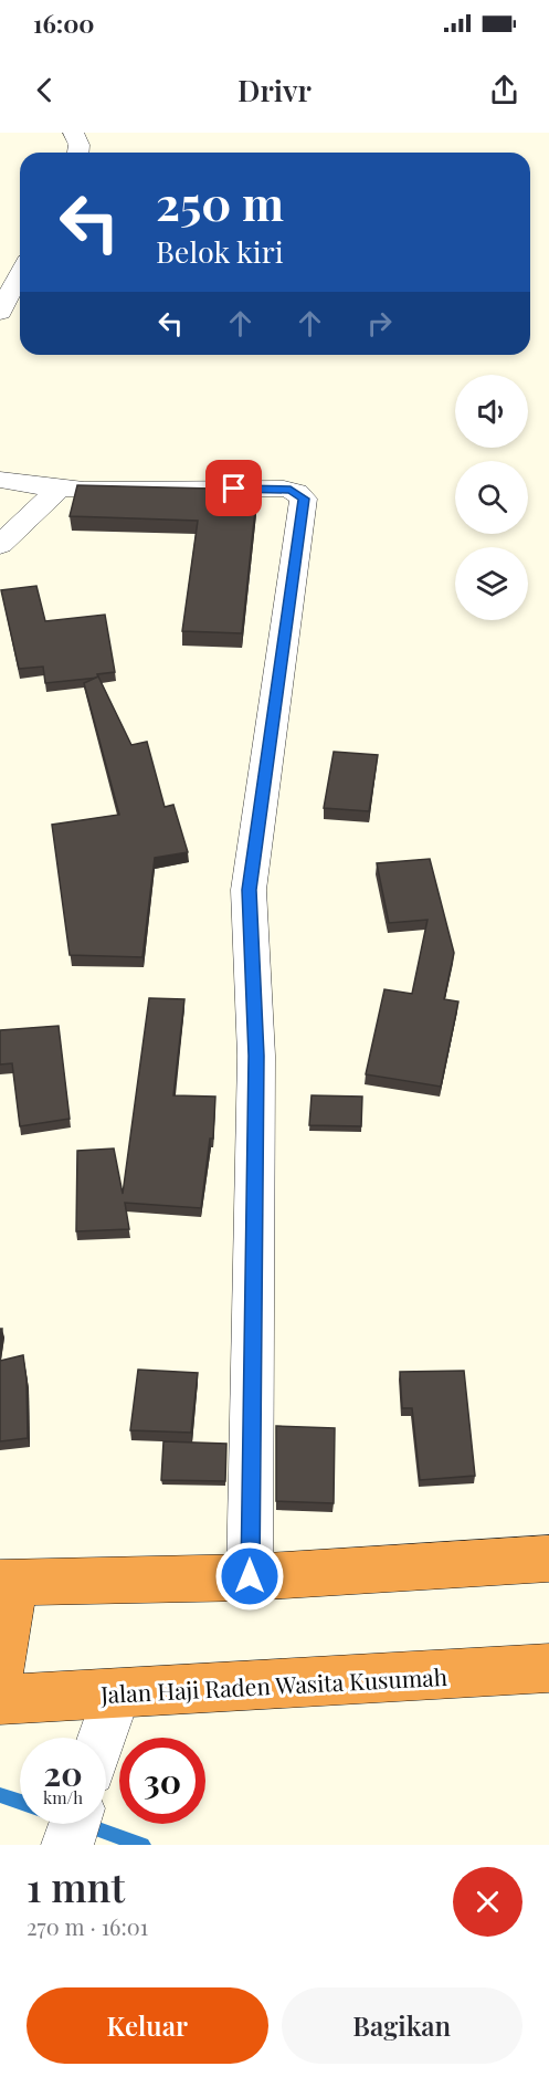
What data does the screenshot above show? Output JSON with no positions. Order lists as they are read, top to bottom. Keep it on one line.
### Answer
{"streets":{"highway":["Jalan Haji Raden Wasita Kusumah"]},"page":{"status":"16:00","header":"Drivr","turn":["250 m","Belok kiri"],"speed":"20 km/h","limit":"30","heading":["1 mnt","270 m · 16:01"],"buttons":["Keluar","Bagikan"]}}
